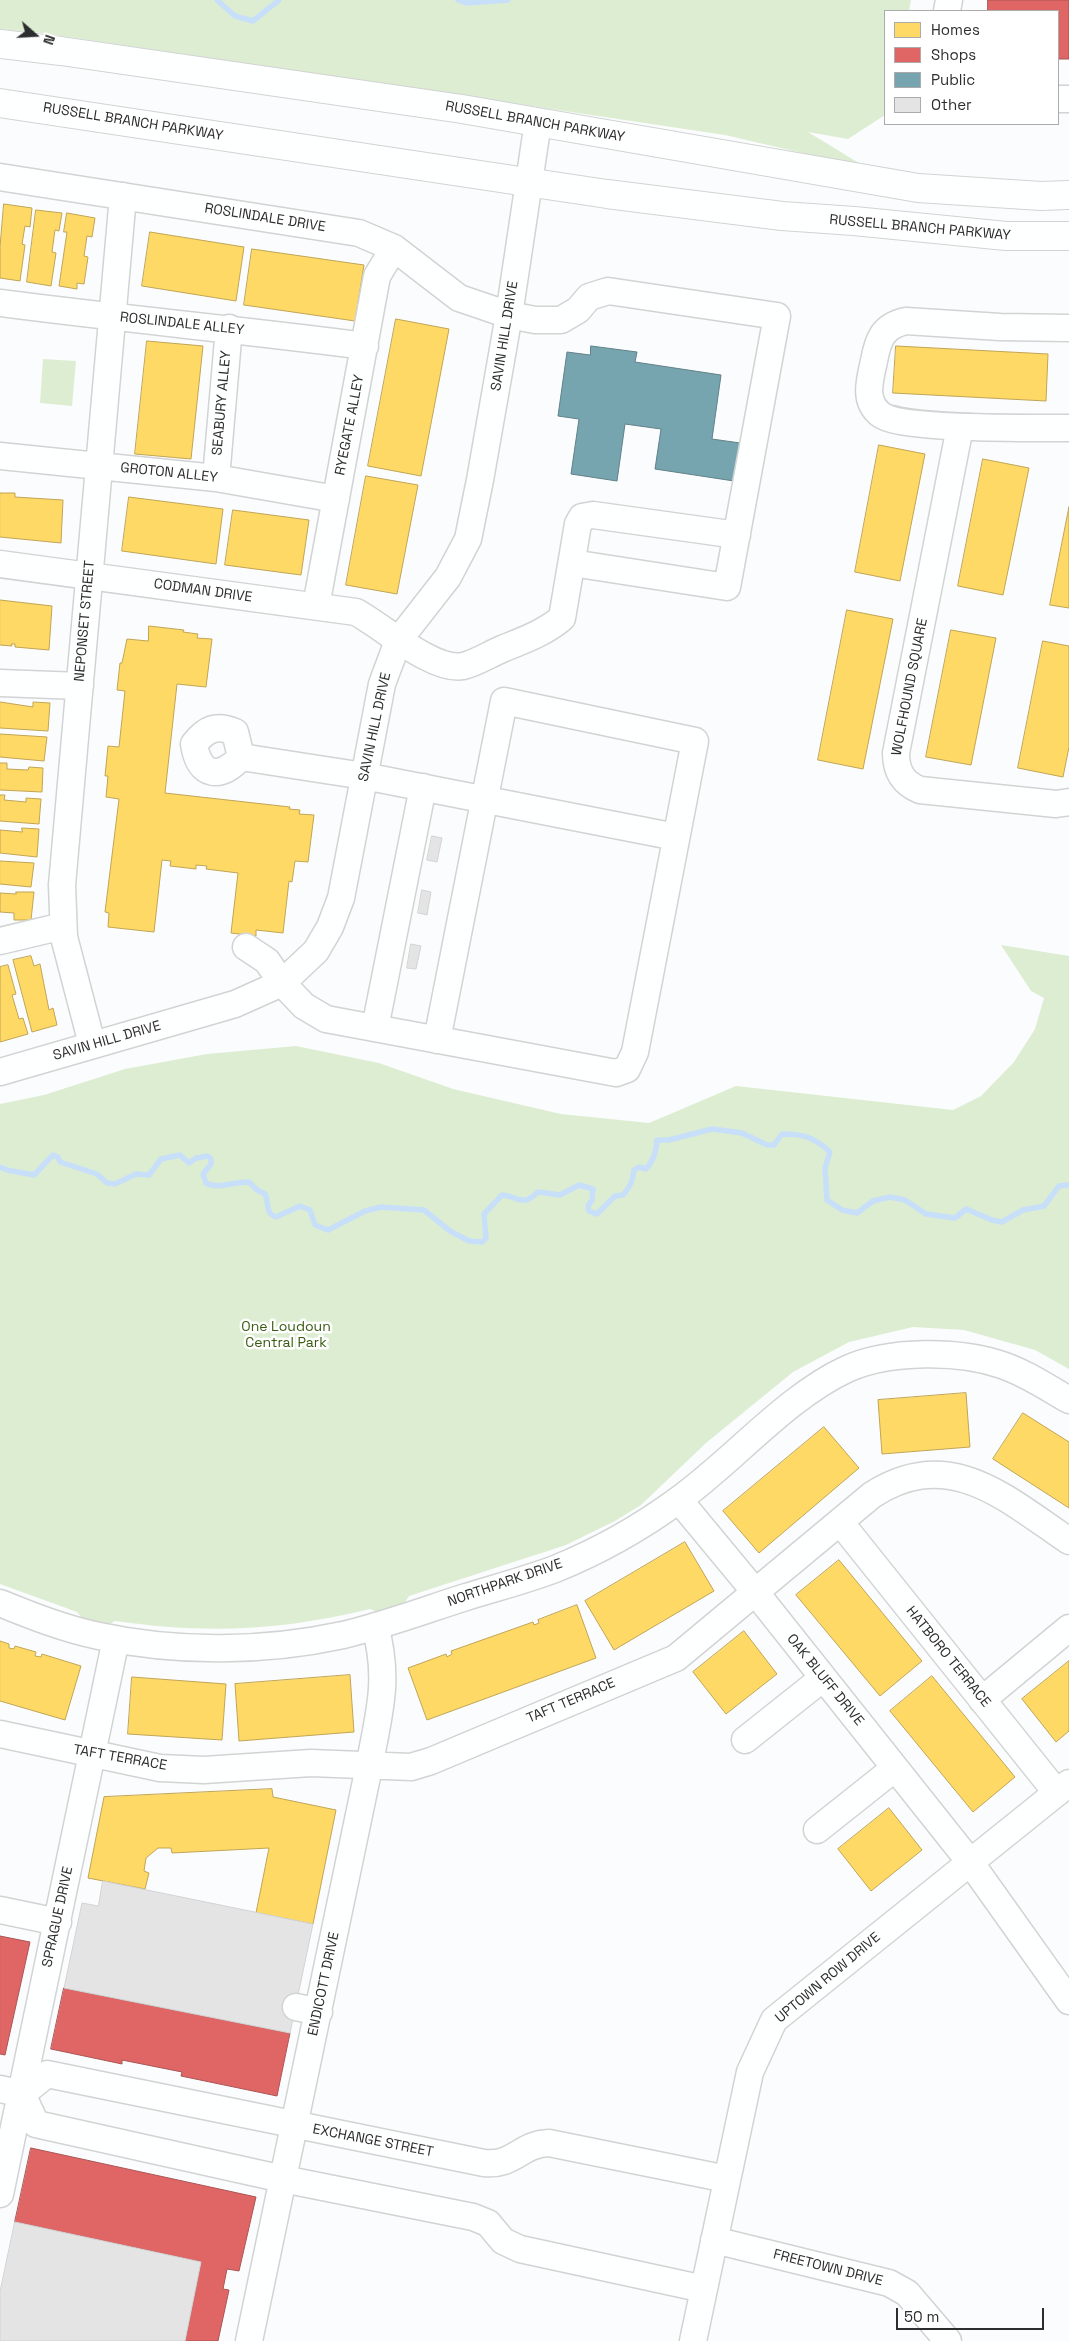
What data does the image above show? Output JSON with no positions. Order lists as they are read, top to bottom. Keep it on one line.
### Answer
{"streets":{"main road":["RUSSELL BRANCH PARKWAY"],"street":["ROSLINDALE DRIVE","ROSLINDALE ALLEY","SAVIN HILL DRIVE","SEABURY ALLEY","RYEGATE ALLEY","GROTON ALLEY","CODMAN DRIVE","NEPONSET STREET","WOLFHOUND SQUARE","NORTHPARK DRIVE","HATBORO TERRACE","OAK BLUFF DRIVE","TAFT TERRACE","SPRAGUE DRIVE","UPTOWN ROW DRIVE","ENDICOTT DRIVE","EXCHANGE STREET","FREETOWN DRIVE"]},"crossings":[["RUSSELL BRANCH PARKWAY","SAVIN HILL DRIVE"],["ROSLINDALE DRIVE","SAVIN HILL DRIVE"],["ROSLINDALE DRIVE","RYEGATE ALLEY"],["ROSLINDALE DRIVE","CODMAN DRIVE"],["ROSLINDALE DRIVE","NEPONSET STREET"],["ROSLINDALE ALLEY","SEABURY ALLEY"],["ROSLINDALE ALLEY","RYEGATE ALLEY"],["ROSLINDALE ALLEY","NEPONSET STREET"],["SAVIN HILL DRIVE","CODMAN DRIVE"],["SAVIN HILL DRIVE","NEPONSET STREET"],["SEABURY ALLEY","GROTON ALLEY"],["RYEGATE ALLEY","GROTON ALLEY"],["RYEGATE ALLEY","CODMAN DRIVE"],["GROTON ALLEY","NEPONSET STREET"],["CODMAN DRIVE","NEPONSET STREET"],["NORTHPARK DRIVE","OAK BLUFF DRIVE"],["NORTHPARK DRIVE","SPRAGUE DRIVE"],["NORTHPARK DRIVE","ENDICOTT DRIVE"],["HATBORO TERRACE","TAFT TERRACE"],["HATBORO TERRACE","UPTOWN ROW DRIVE"],["OAK BLUFF DRIVE","TAFT TERRACE"],["OAK BLUFF DRIVE","UPTOWN ROW DRIVE"],["TAFT TERRACE","SPRAGUE DRIVE"],["TAFT TERRACE","ENDICOTT DRIVE"],["SPRAGUE DRIVE","EXCHANGE STREET"],["UPTOWN ROW DRIVE","EXCHANGE STREET"],["UPTOWN ROW DRIVE","FREETOWN DRIVE"],["ENDICOTT DRIVE","EXCHANGE STREET"]],"parks":["One Loudoun Central Park"],"legend":["Homes","Shops","Public","Other"],"scale_bar":"50 m","north":"right"}
